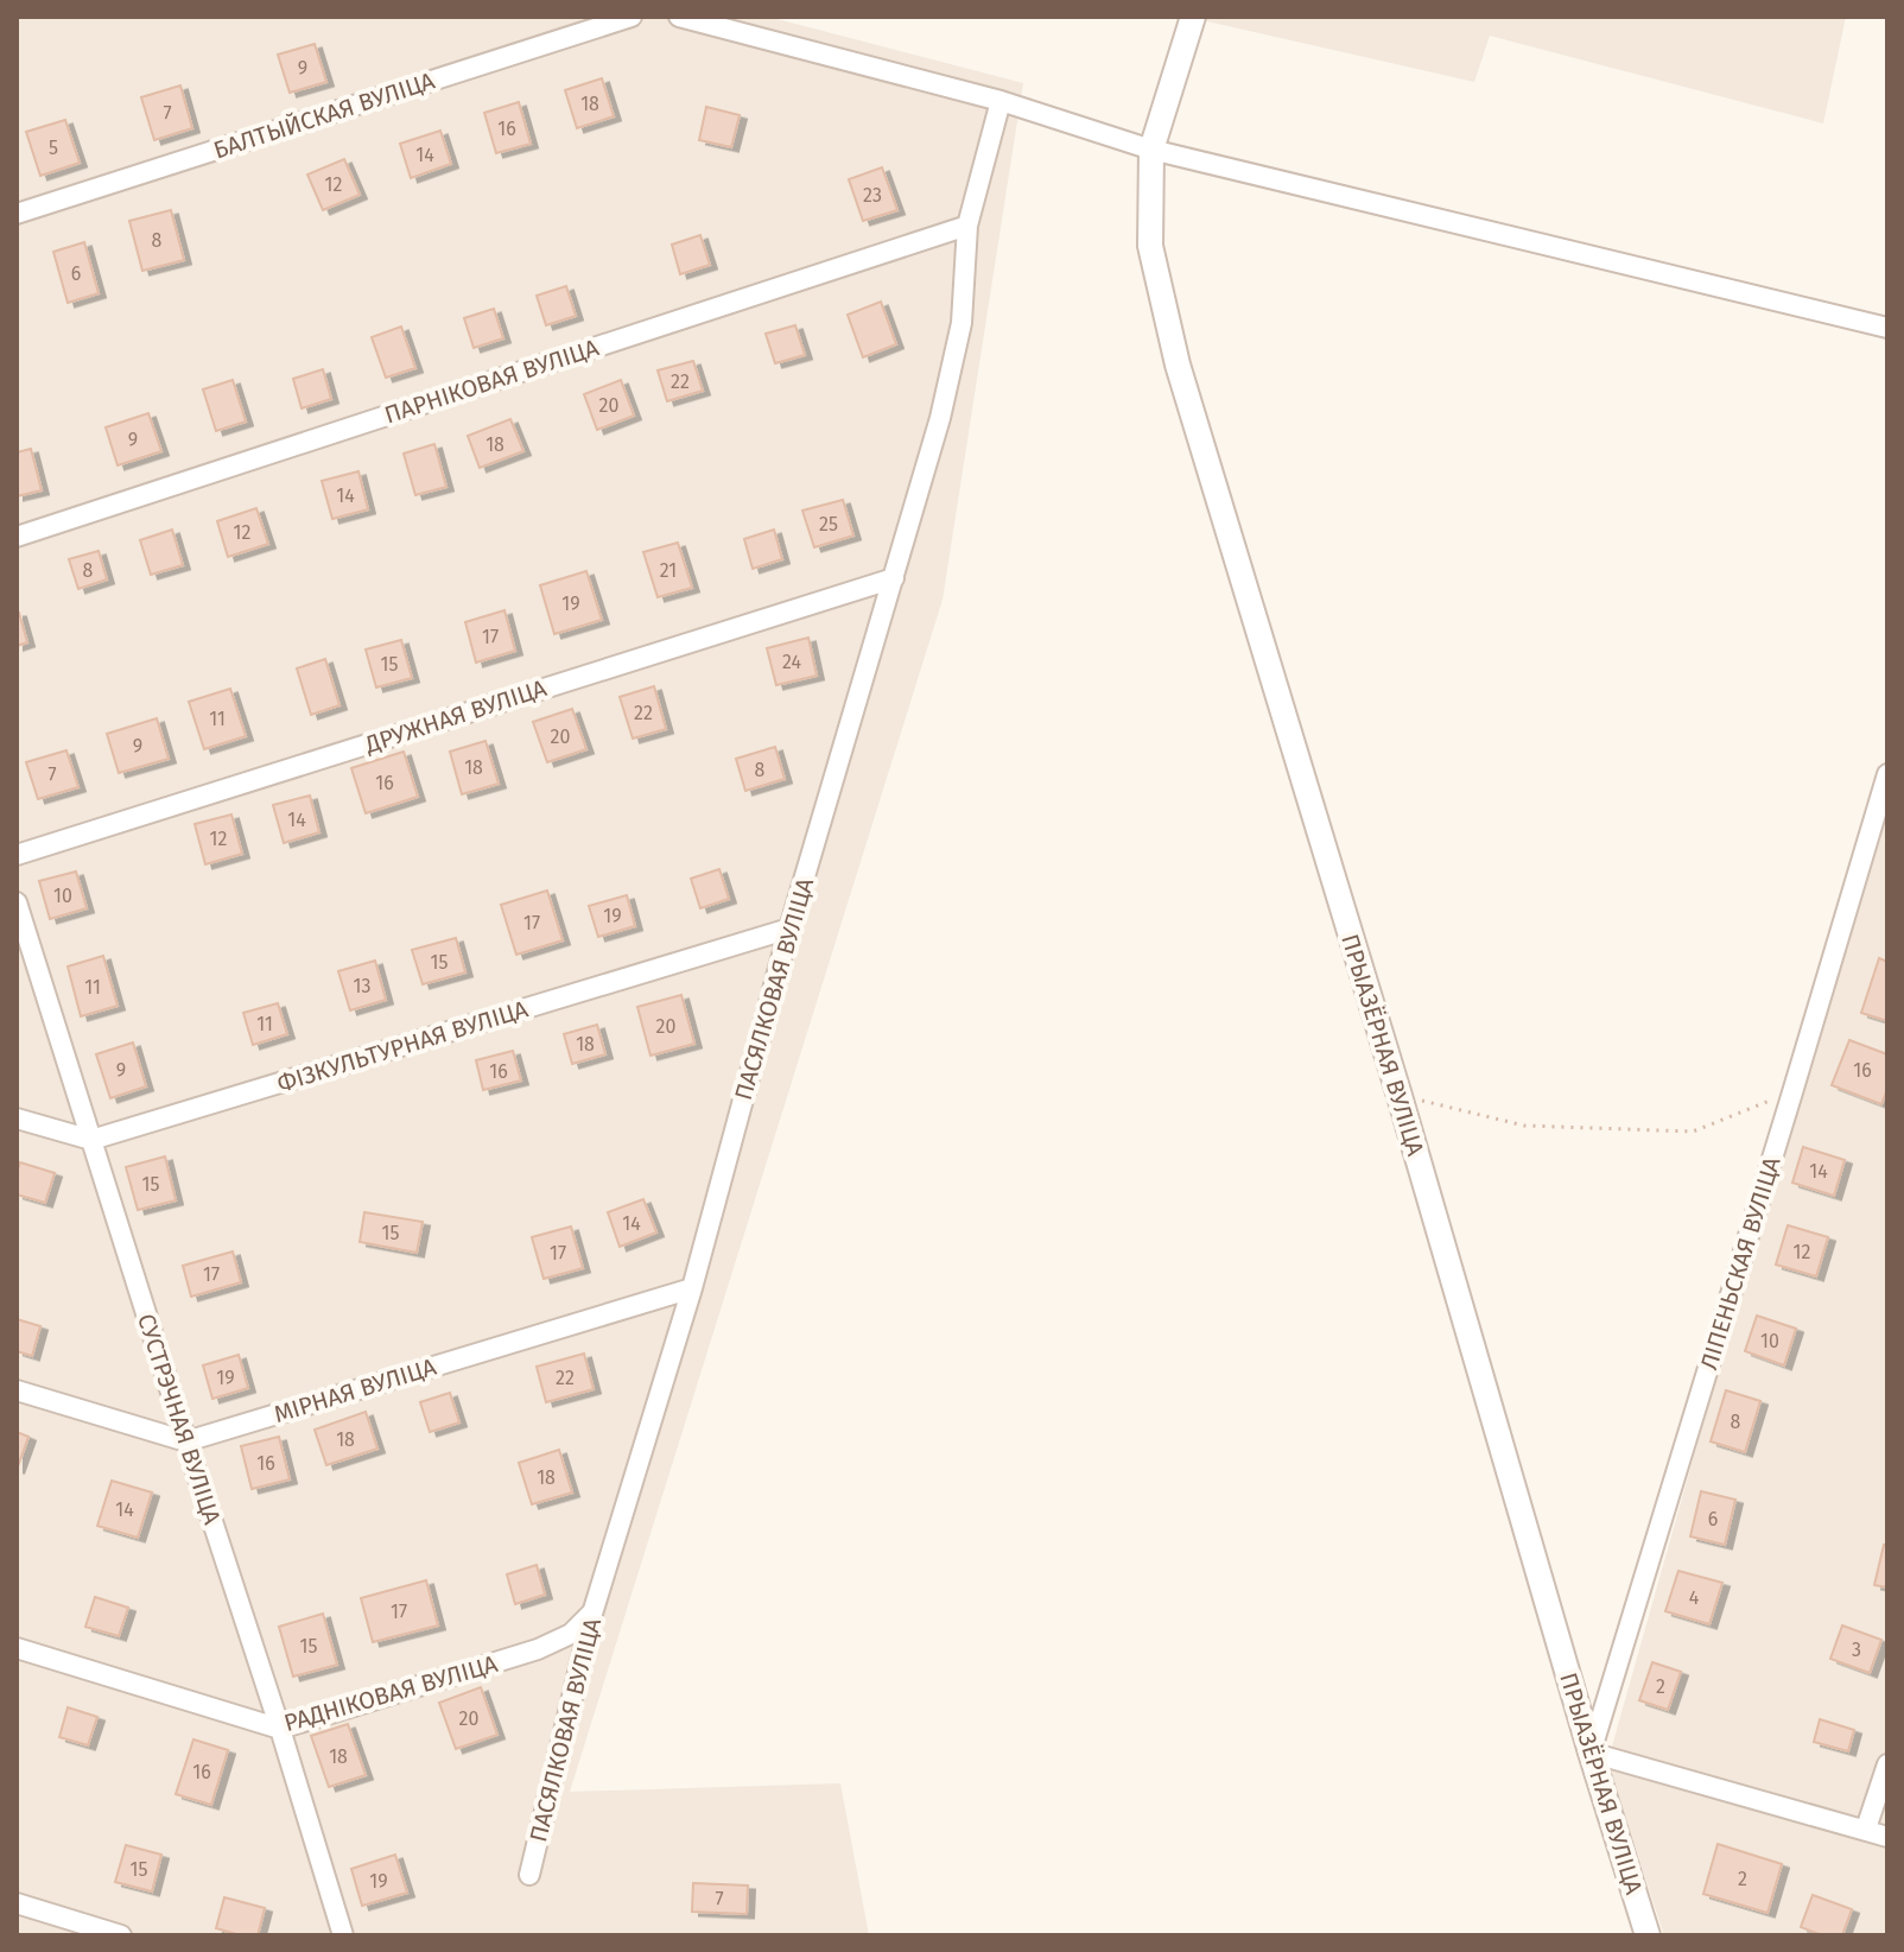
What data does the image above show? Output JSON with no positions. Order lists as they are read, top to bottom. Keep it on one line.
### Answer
{"streets":{"street":["БАЛТЫЙСКАЯ ВУЛІЦА","ПАРНІКОВАЯ ВУЛІЦА","ДРУЖНАЯ ВУЛІЦА","ПАСЯЛКОВАЯ ВУЛІЦА","ПРЫАЗЁРНАЯ ВУЛІЦА","ФІЗКУЛЬТУРНАЯ ВУЛІЦА","ЛІПЕНЬСКАЯ ВУЛІЦА","МІРНАЯ ВУЛІЦА","СУСТРЭЧНАЯ ВУЛІЦА","РАДНІКОВАЯ ВУЛІЦА"]},"crossings":[["ПАРНІКОВАЯ ВУЛІЦА","ПАСЯЛКОВАЯ ВУЛІЦА"],["ДРУЖНАЯ ВУЛІЦА","ПАСЯЛКОВАЯ ВУЛІЦА"],["ПАСЯЛКОВАЯ ВУЛІЦА","ФІЗКУЛЬТУРНАЯ ВУЛІЦА"],["ПАСЯЛКОВАЯ ВУЛІЦА","МІРНАЯ ВУЛІЦА"],["ПАСЯЛКОВАЯ ВУЛІЦА","РАДНІКОВАЯ ВУЛІЦА"],["ПРЫАЗЁРНАЯ ВУЛІЦА","ЛІПЕНЬСКАЯ ВУЛІЦА"],["ФІЗКУЛЬТУРНАЯ ВУЛІЦА","СУСТРЭЧНАЯ ВУЛІЦА"],["МІРНАЯ ВУЛІЦА","СУСТРЭЧНАЯ ВУЛІЦА"],["СУСТРЭЧНАЯ ВУЛІЦА","РАДНІКОВАЯ ВУЛІЦА"]],"house_numbers":["9","18","7","16","5","14","12","23","8","6","22","20","9","18","14","25","12","8","21","19","17","24","15","22","11","20","9","18","8","7","16","14","12","10","19","17","15","13","11","11","20","18","9","16","16","14","15","14","15","12","17","17","10","19","22","8","18","16","18","14","6","4","17","15","3","2","20","18","16","15","2","19","7"]}
